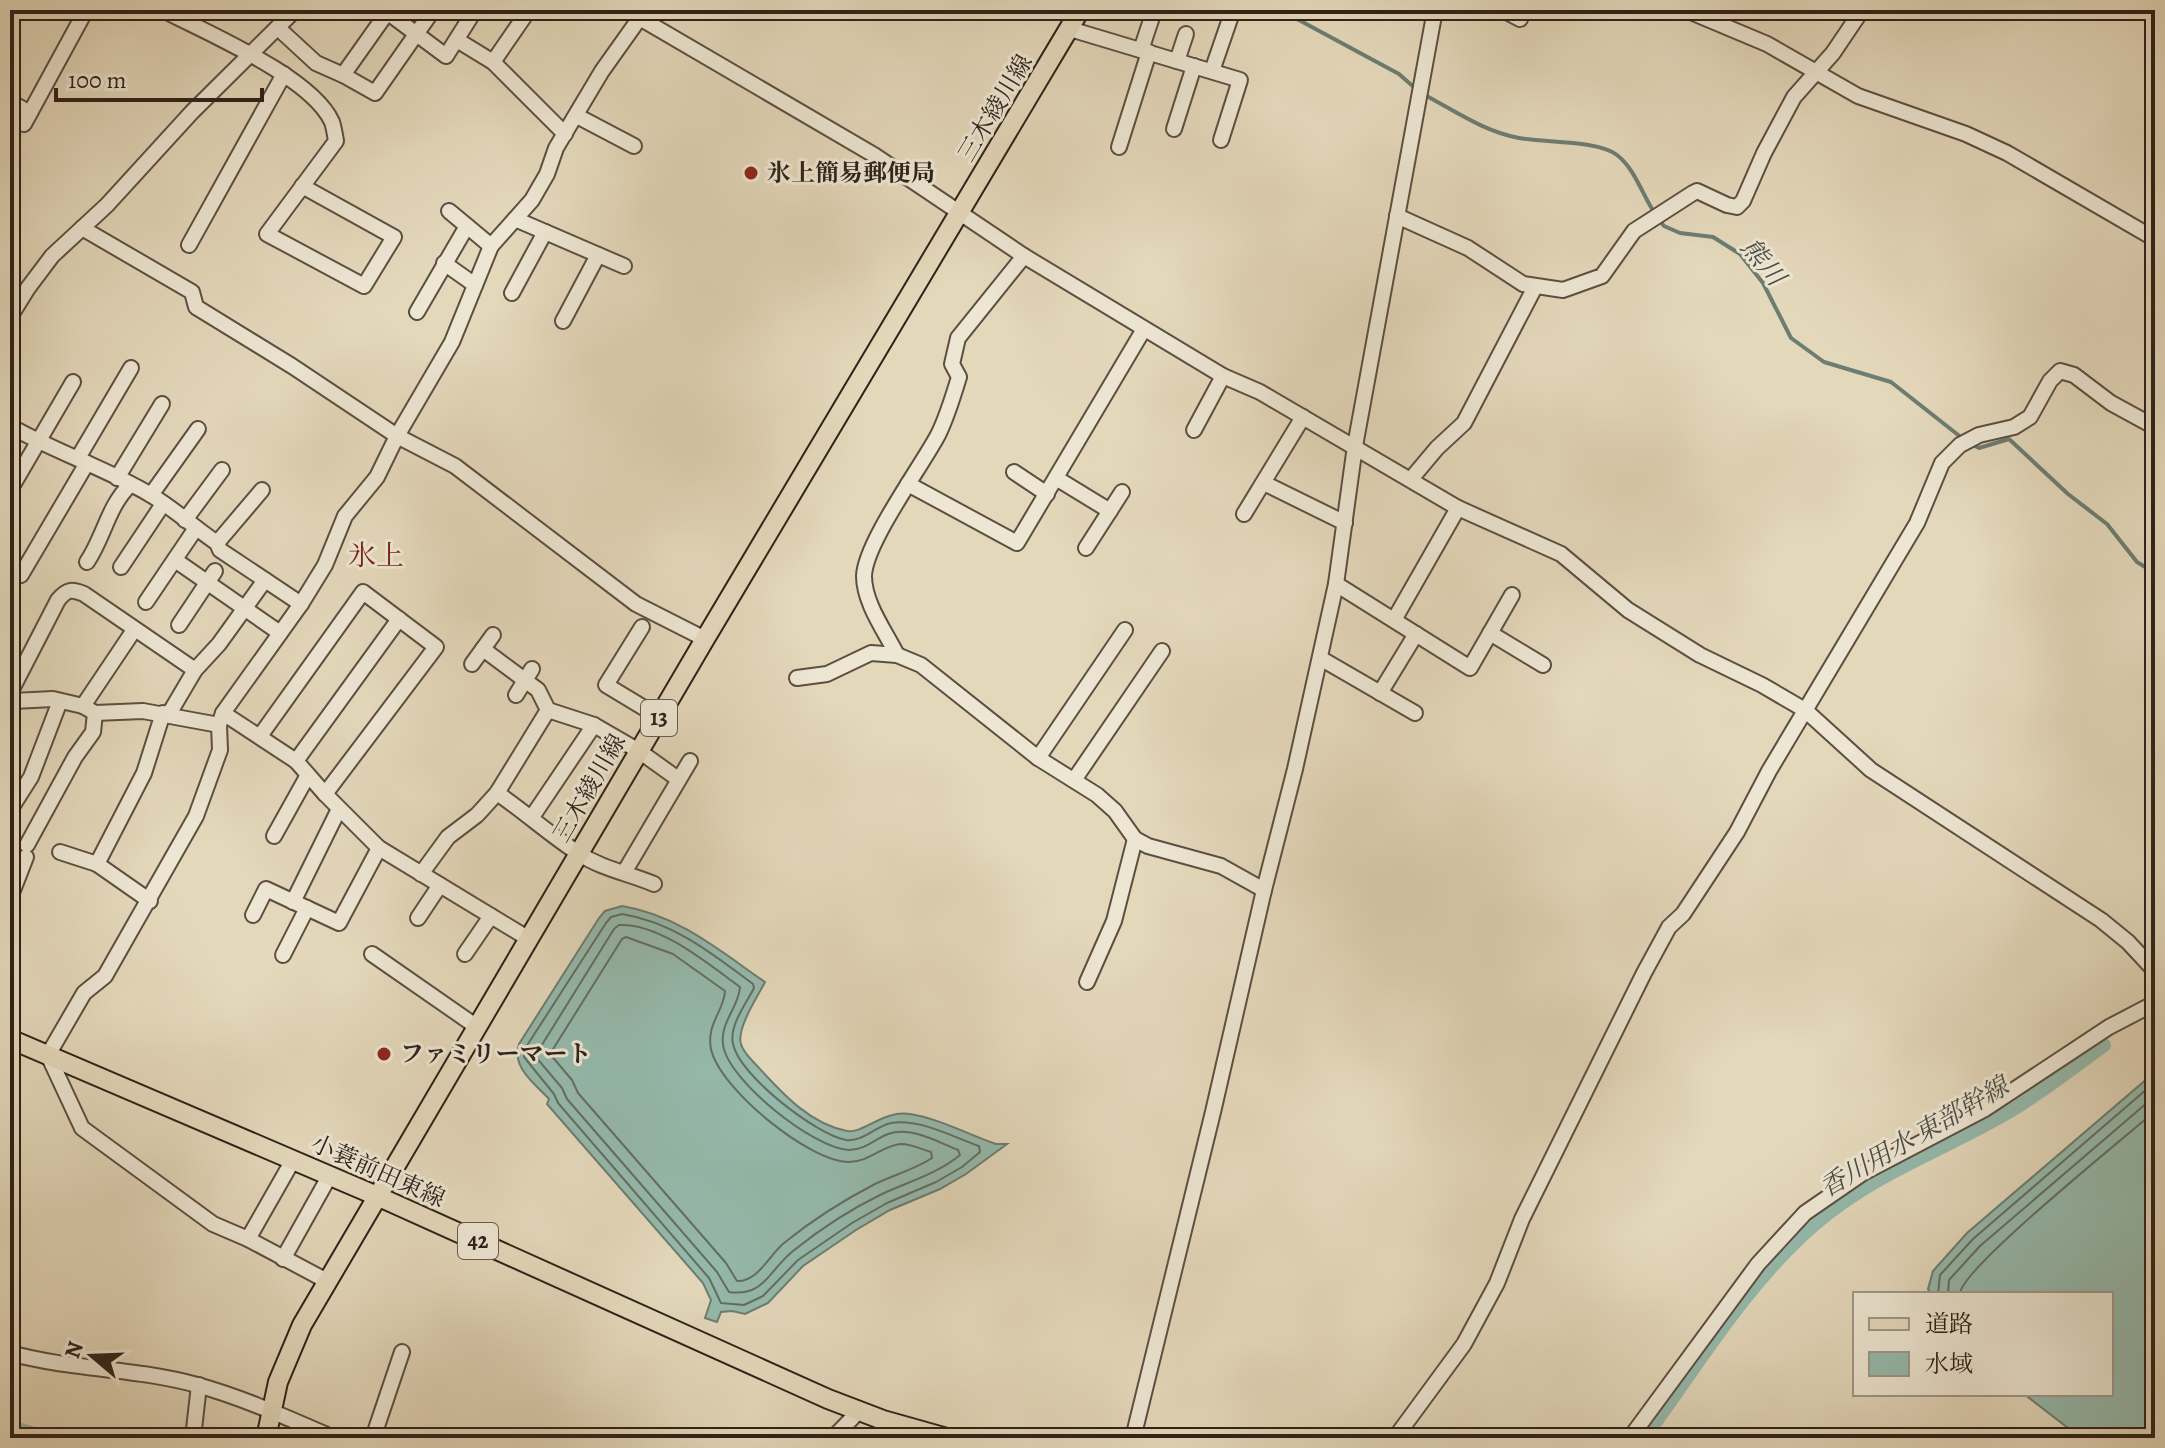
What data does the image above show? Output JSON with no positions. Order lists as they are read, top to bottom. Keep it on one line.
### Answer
{"streets":{"main road":["三木綾川線","13","小蓑前田東線","42"]},"crossings":[["三木綾川線","小蓑前田東線"]],"districts":["氷上"],"water":["熊川","香川用水 東部幹線"],"places":["氷上簡易郵便局","ファミリーマート"],"legend":["道路","水域"],"scale_bar":"100 m","north":"left"}
